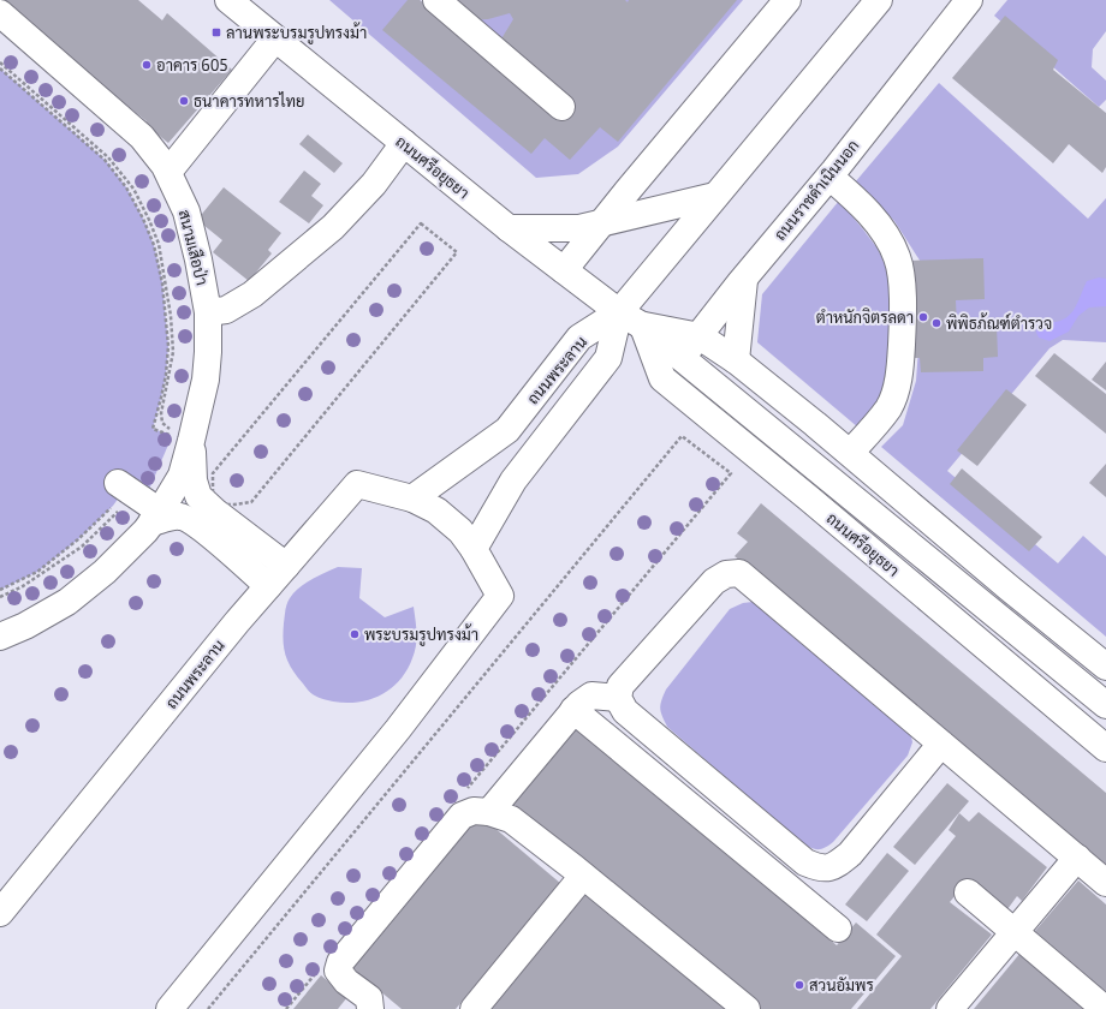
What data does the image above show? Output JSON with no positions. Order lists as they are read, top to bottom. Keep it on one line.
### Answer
{"streets":{"main road":["ถนนศรีอยุธยา","ถนนราชดำเนินนอก","สนามเสือป่า","ถนนพระลาน"]},"crossings":[["ถนนศรีอยุธยา","ถนนราชดำเนินนอก"],["ถนนศรีอยุธยา","ถนนพระลาน"],["สนามเสือป่า","ถนนพระลาน"]],"places":{"transit":["ลานพระบรมรูปทรงม้า"],"other":["อาคาร 605","ธนาคารทหารไทย","ตำหนักจิตรลดา","พิพิธภ้ณฑ์ตำรวจ","พระบรมรูปทรงม้า","สวนอัมพร"]}}
